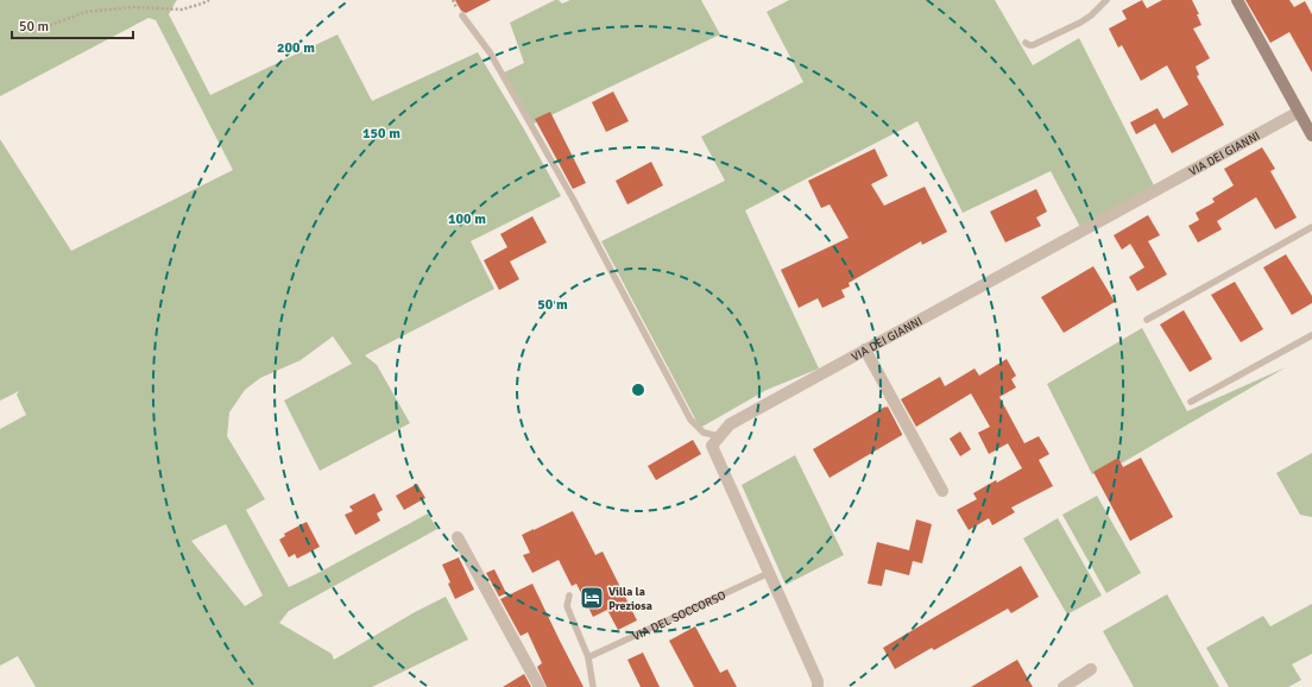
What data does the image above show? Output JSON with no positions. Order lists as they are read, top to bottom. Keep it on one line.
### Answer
{"streets":{"street":["VIA DEI GIANNI"],"lane":["VIA DEL SOCCORSO"]},"places":{"hotel":["Villa la Preziosa"]},"scale_bar":"50 m","rings":["200 m","150 m","100 m","50 m"]}
